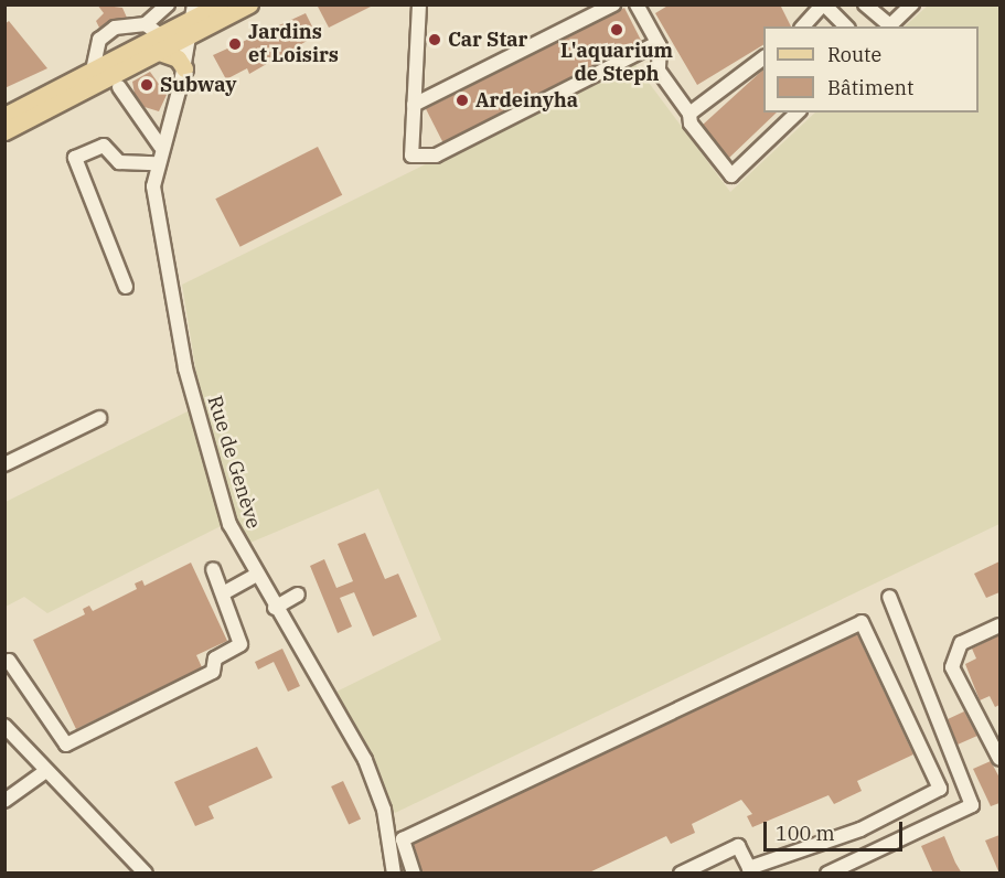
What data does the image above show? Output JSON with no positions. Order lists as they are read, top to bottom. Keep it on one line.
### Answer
{"streets":{"street":["Rue de Genève"]},"places":["L'aquarium de Steph","Car Star","Jardins et Loisirs","Subway","Ardeinyha"],"legend":["Route","Bâtiment"],"scale_bar":"100 m"}
